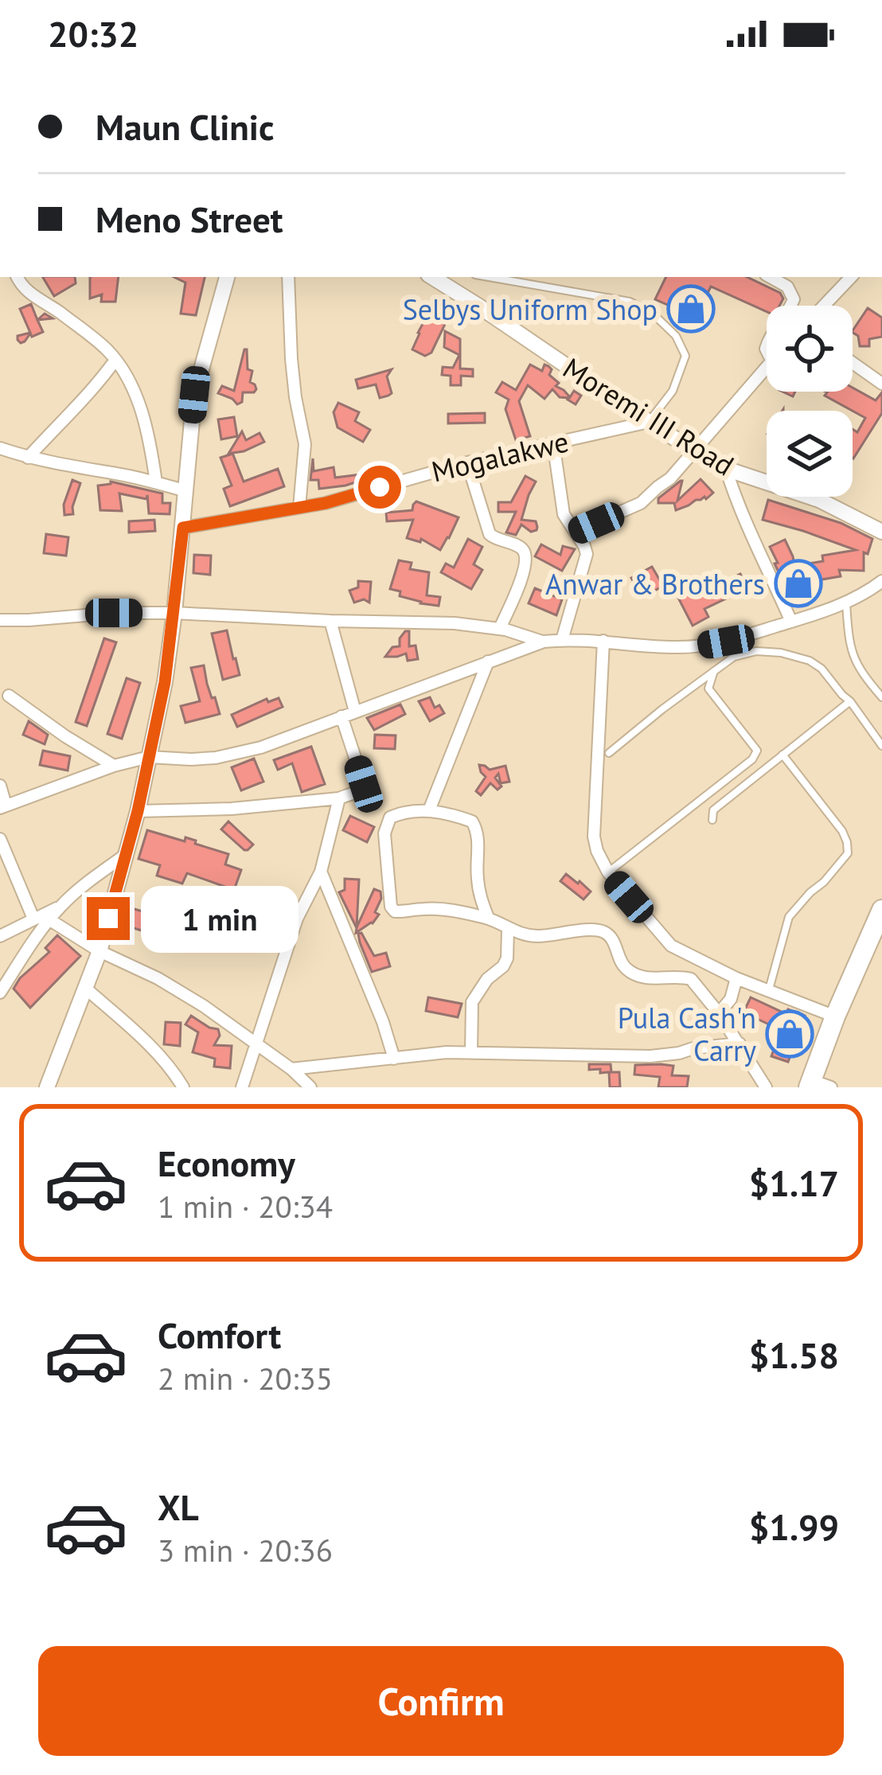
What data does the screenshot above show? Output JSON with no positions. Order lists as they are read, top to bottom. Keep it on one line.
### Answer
{"streets":{"street":["Moremi III Road","Mogalakwe"]},"crossings":[["Moremi III Road","Mogalakwe"]],"places":{"shop":["Selbys Uniform Shop","Anwar & Brothers","Pula Cash'n Carry"]},"page":{"status":"20:32","banner":["Maun Clinic","Meno Street"],"bubble":"1 min","list":[{"name":"Economy","note":"1 min · 20:34","value":"$1.17"},{"name":"Comfort","note":"2 min · 20:35","value":"$1.58"},{"name":"XL","note":"3 min · 20:36","value":"$1.99"}],"buttons":"Confirm"}}
